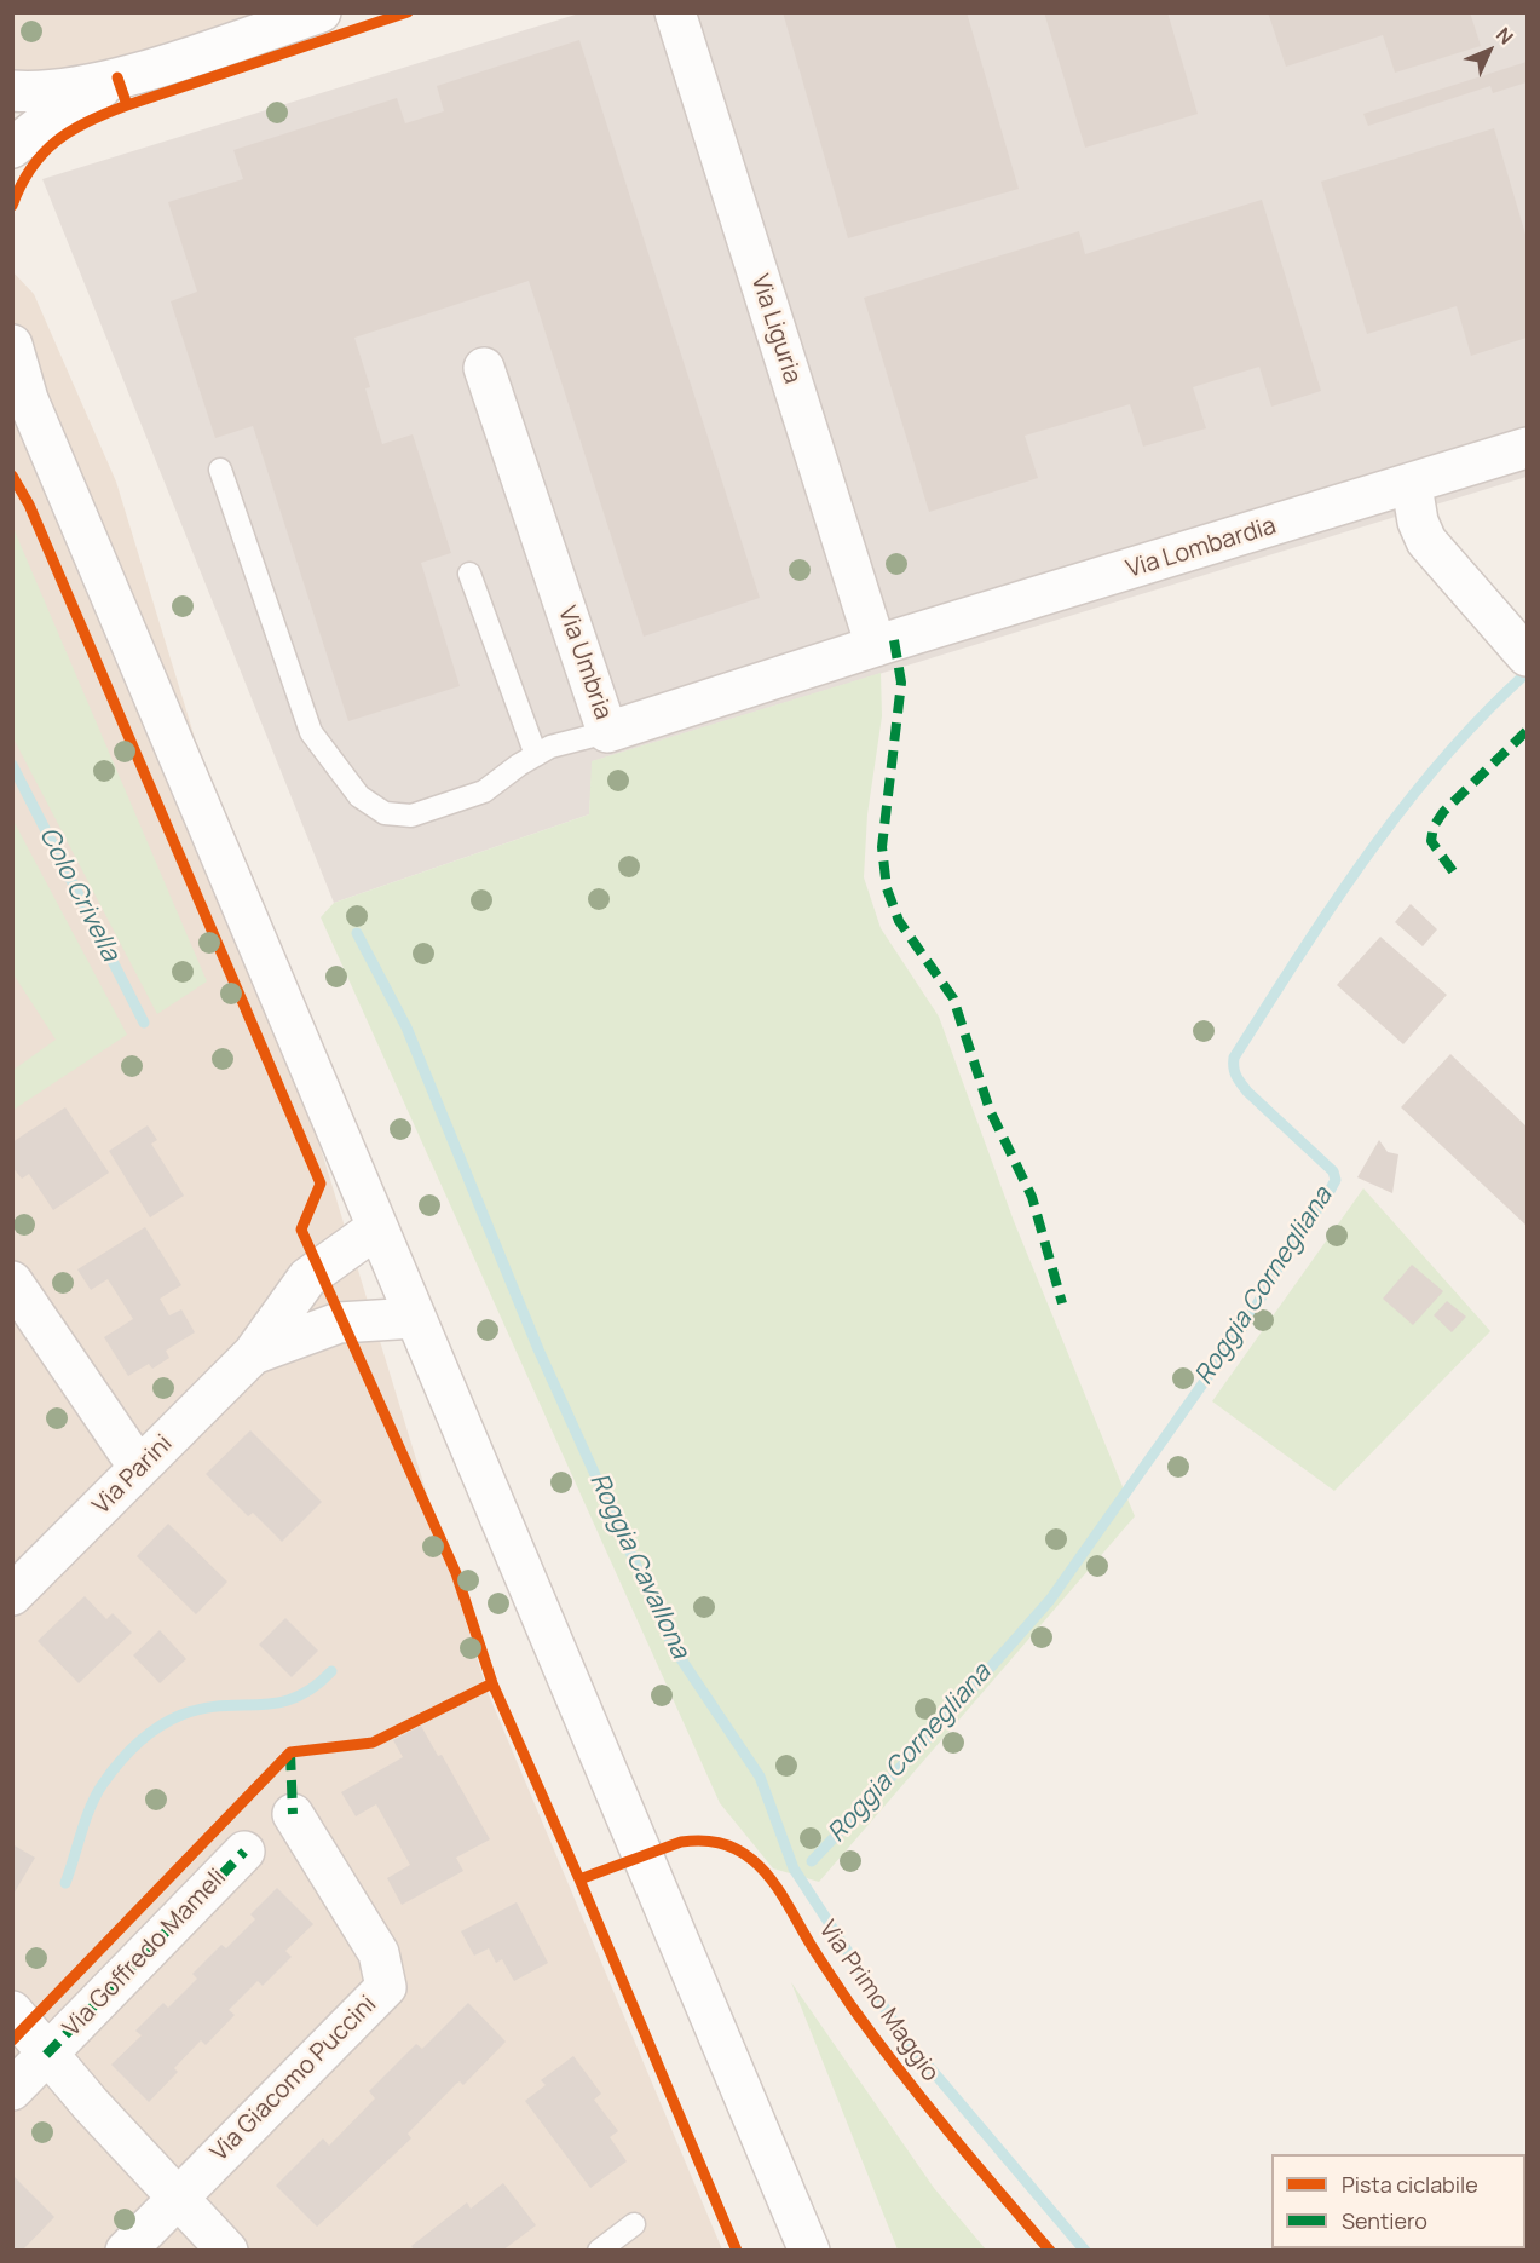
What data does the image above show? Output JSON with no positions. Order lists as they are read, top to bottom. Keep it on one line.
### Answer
{"streets":{"street":["Via Liguria","Via Lombardia","Via Umbria","Via Parini","Via Goffredo Mameli","Via Giacomo Puccini"],"cycle path":["Via Primo Maggio"]},"crossings":[["Via Liguria","Via Lombardia"],["Via Liguria","Via Umbria"],["Via Lombardia","Via Umbria"]],"water":["Colo Crivella","Roggia Cornegliana","Roggia Cavallona"],"legend":["Pista ciclabile","Sentiero"],"north":"top right"}
